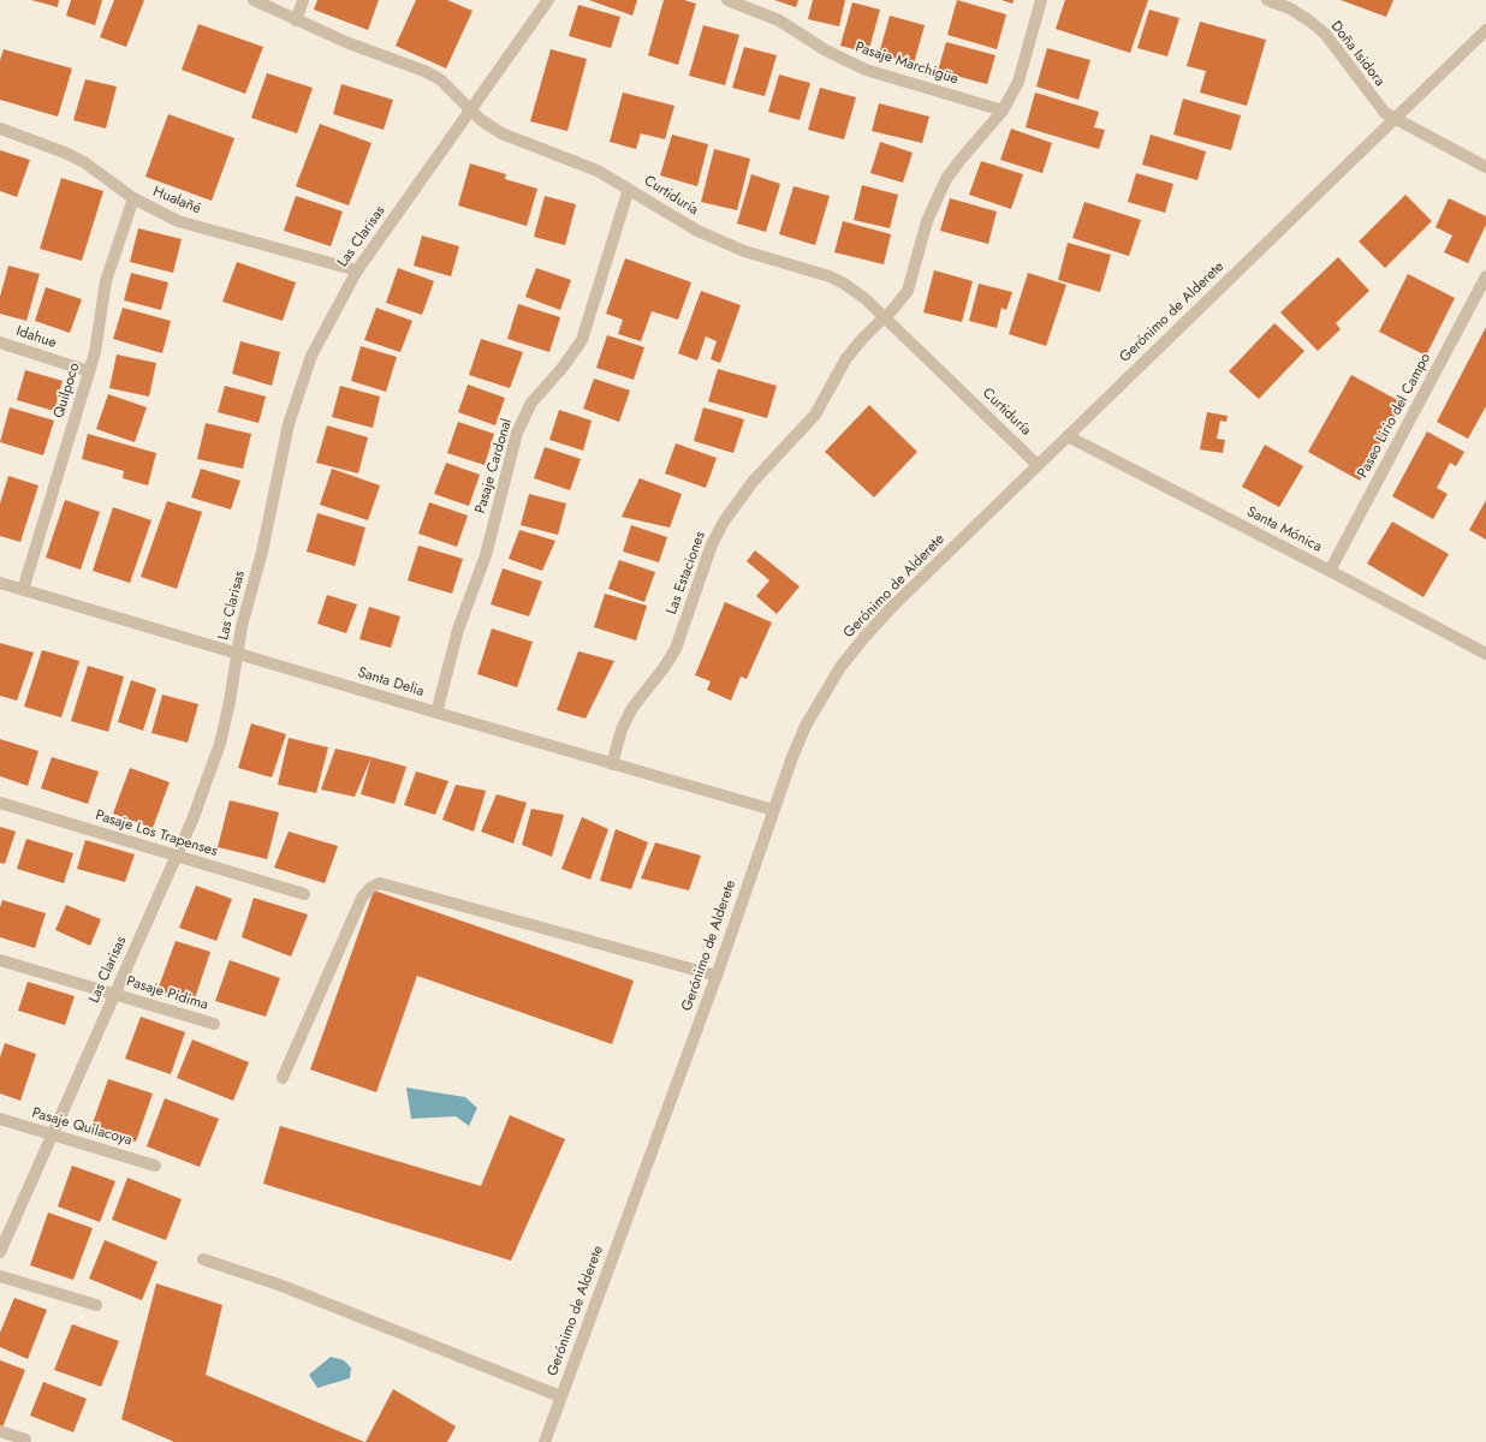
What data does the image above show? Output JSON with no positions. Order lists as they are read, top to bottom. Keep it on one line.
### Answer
{"streets":{"street":["Doña Isidora","Pasaje Marchigüe","Curtiduría","Hualañé","Las Clarisas","Gerónimo de Alderete","Idahue","Quilpoco","Paseo Lirio del Campo","Pasaje Cardonal","Santa Mónica","Las Estaciones","Santa Delia","Pasaje Los Trapenses","Pasaje Pidima","Pasaje Quilacoya"]},"crossings":[["Doña Isidora","Gerónimo de Alderete"],["Pasaje Marchigüe","Las Estaciones"],["Curtiduría","Las Clarisas"],["Curtiduría","Gerónimo de Alderete"],["Curtiduría","Pasaje Cardonal"],["Curtiduría","Las Estaciones"],["Hualañé","Las Clarisas"],["Hualañé","Quilpoco"],["Las Clarisas","Santa Delia"],["Las Clarisas","Pasaje Los Trapenses"],["Las Clarisas","Pasaje Pidima"],["Las Clarisas","Pasaje Quilacoya"],["Gerónimo de Alderete","Santa Mónica"],["Gerónimo de Alderete","Santa Delia"],["Idahue","Quilpoco"],["Quilpoco","Santa Delia"],["Paseo Lirio del Campo","Santa Mónica"],["Pasaje Cardonal","Santa Delia"],["Las Estaciones","Santa Delia"]]}
